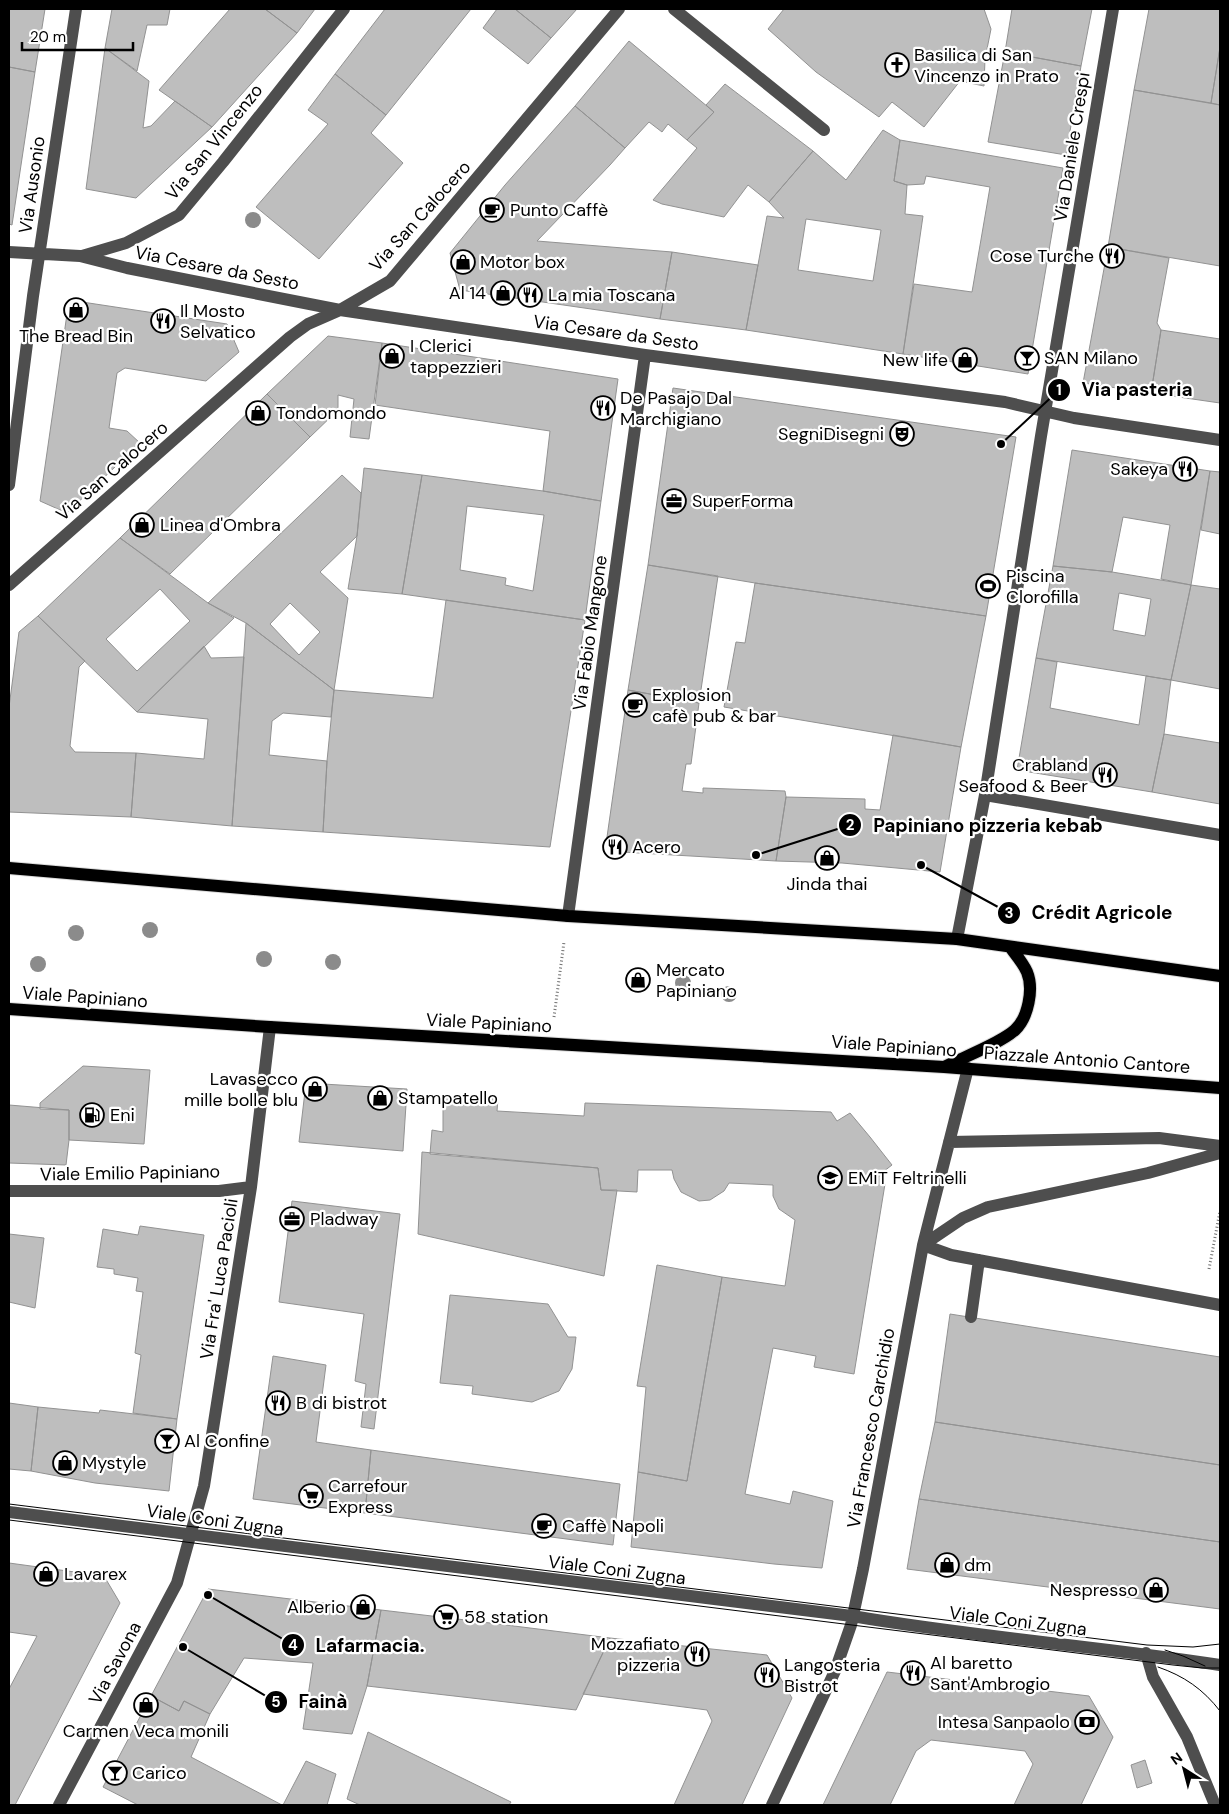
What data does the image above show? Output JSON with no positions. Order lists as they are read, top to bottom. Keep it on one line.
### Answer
{"streets":{"main road":["Viale Papiniano","Piazzale Antonio Cantore"],"street":["Via San Vincenzo","Via Daniele Crespi","Via Ausonio","Via San Calocero","Via Cesare da Sesto","Via Fabio Mangone","Viale Emilio Papiniano","Via Fra' Luca Pacioli","Via Francesco Carchidio","Viale Coni Zugna","Via Savona"]},"crossings":[["Via San Vincenzo","Via Cesare da Sesto"],["Via Daniele Crespi","Via Cesare da Sesto"],["Via Ausonio","Via Cesare da Sesto"],["Via San Calocero","Via Cesare da Sesto"],["Via Cesare da Sesto","Via Fabio Mangone"],["Viale Papiniano","Piazzale Antonio Cantore"],["Viale Papiniano","Via Fra' Luca Pacioli"],["Piazzale Antonio Cantore","Via Francesco Carchidio"],["Viale Emilio Papiniano","Via Fra' Luca Pacioli"],["Via Fra' Luca Pacioli","Viale Coni Zugna"],["Via Fra' Luca Pacioli","Via Savona"],["Via Francesco Carchidio","Viale Coni Zugna"],["Viale Coni Zugna","Via Savona"]],"places":{"church":["Basilica di San Vincenzo in Prato"],"cafe":["Punto Caffè","Explosion cafè pub & bar","Caffè Napoli"],"restaurant":["Cose Turche","La mia Toscana","Il Mosto Selvatico","De Pasajo Dal Marchigiano","Sakeya","Crabland Seafood & Beer","Acero","B di bistrot","Mozzafiato pizzeria","Al baretto Sant'Ambrogio","Langosteria Bistrot"],"shop":["Motor box","Al 14","The Bread Bin","I Clerici tappezzieri","New life","Tondomondo","Linea d'Ombra","Jinda thai","Mercato Papiniano","Lavasecco mille bolle blu","Stampatello","Mystyle","dm","Lavarex","Nespresso","Alberio","Carmen Veca monili"],"bar":["SAN Milano","Al Confine","Carico"],"theatre":["SegniDisegni"],"other":["Via pasteria","Papiniano pizzeria kebab","Crédit Agricole","Lafarmacia.","Fainà"],"office":["SuperForma","Pladway"],"sports":["Piscina Clorofilla"],"fuel station":["Eni"],"school or university":["EMiT Feltrinelli"],"supermarket":["Carrefour Express","58 station"],"bank":["Intesa Sanpaolo"]},"scale_bar":"20 m","north":"top left"}
